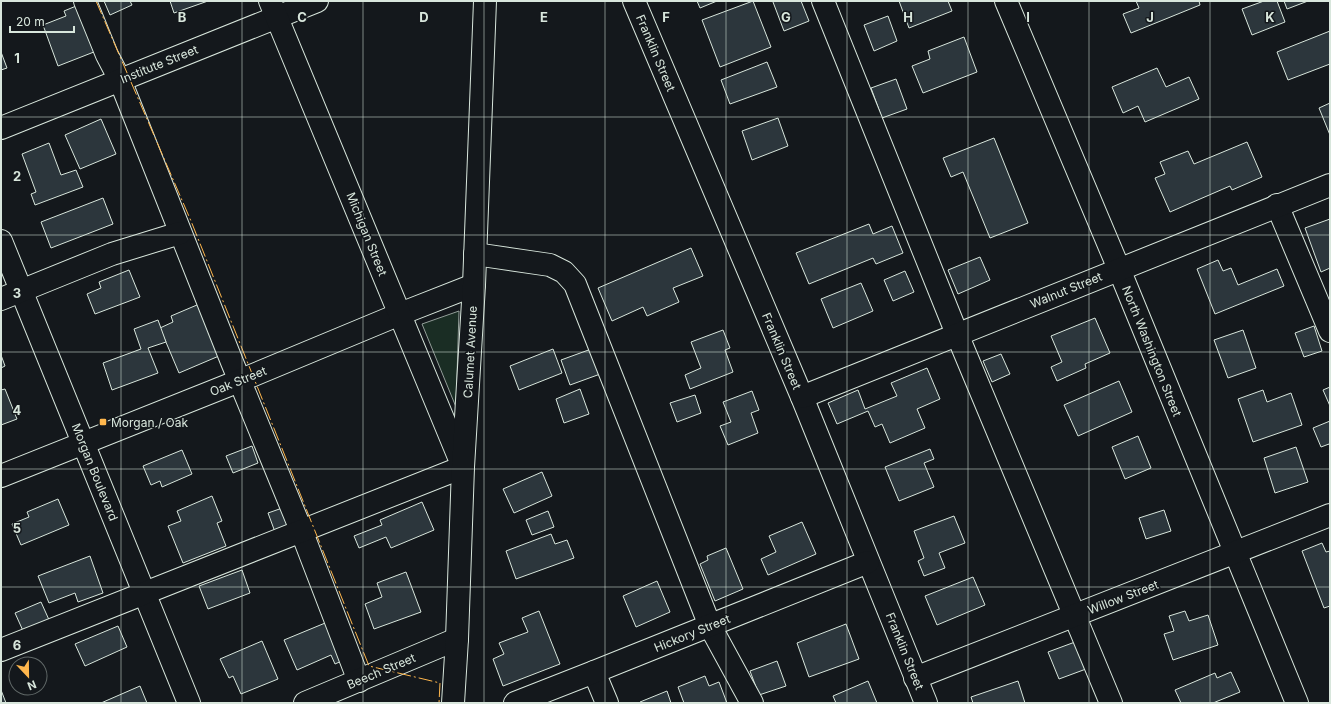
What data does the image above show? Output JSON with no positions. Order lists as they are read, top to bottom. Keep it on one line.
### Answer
{"streets":{"street":["Franklin Street","Institute Street","Michigan Street","Walnut Street","North Washington Street","Calumet Avenue","Oak Street","Morgan Boulevard","Willow Street","Hickory Street","Beech Street"]},"crossings":[["Franklin Street","Walnut Street"],["Franklin Street","Willow Street"],["Franklin Street","Hickory Street"],["Institute Street","Michigan Street"],["Michigan Street","Calumet Avenue"],["Michigan Street","Oak Street"],["Walnut Street","North Washington Street"],["North Washington Street","Willow Street"],["Calumet Avenue","Oak Street"],["Calumet Avenue","Beech Street"],["Oak Street","Morgan Boulevard"]],"places":{"transit":["Morgan / Oak"]},"scale_bar":"20 m","north":"bottom","grid":{"columns":["B","C","D","E","F","G","H","I","J","K"],"rows":["1","2","3","4","5","6"]}}
